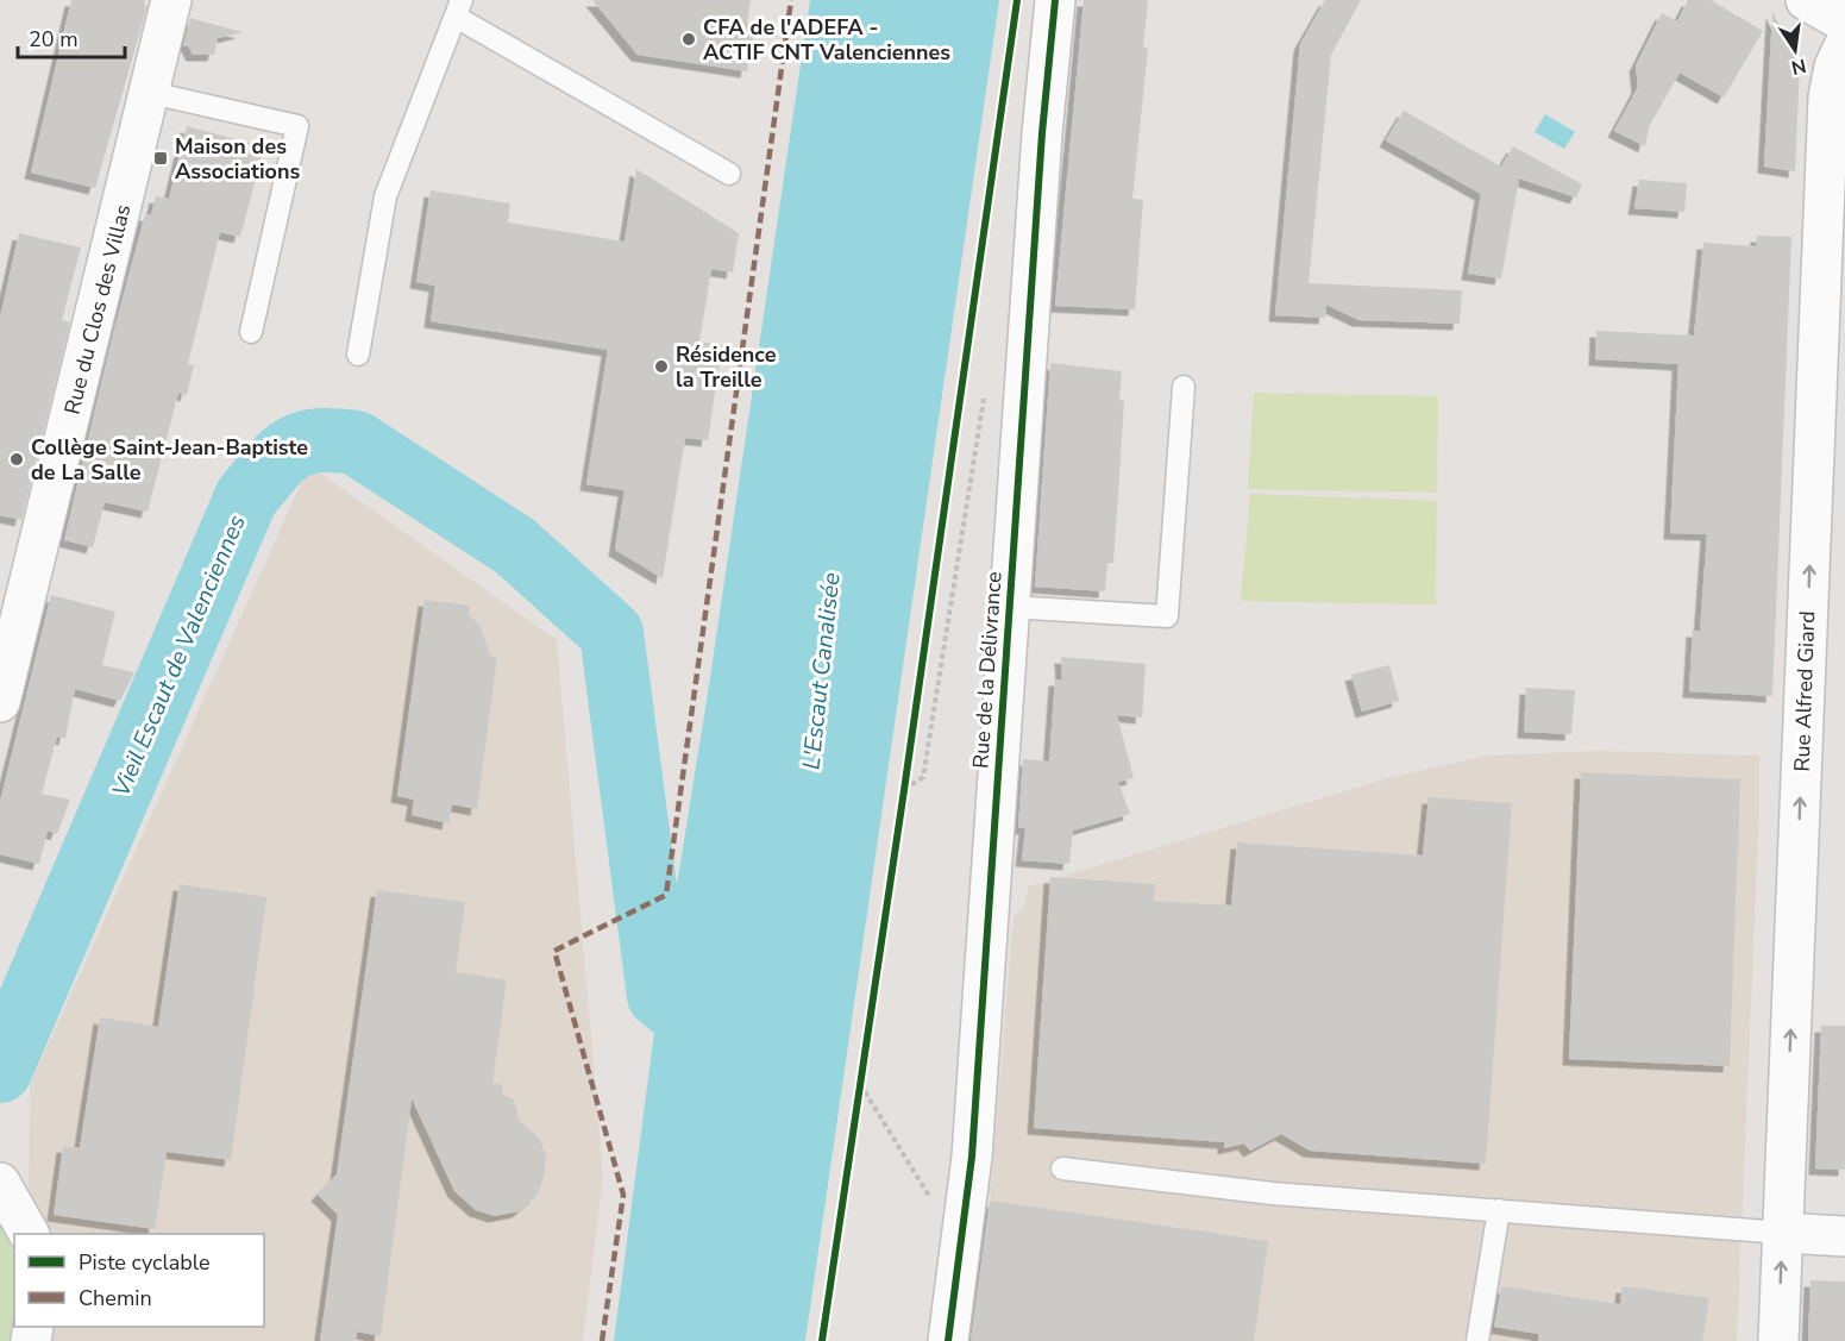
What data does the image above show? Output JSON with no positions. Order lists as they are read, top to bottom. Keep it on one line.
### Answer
{"streets":{"street":["Rue du Clos des Villas","Rue de la Délivrance","Rue Alfred Giard"]},"one_way":["Rue Alfred Giard"],"water":["Vieil Escaut de Valenciennes","L'Escaut Canalisée"],"places":{"other":["CFA de l'ADEFA - ACTIF CNT Valenciennes","Résidence la Treille","Collège Saint-Jean-Baptiste de La Salle"],"transit":["Maison des Associations"]},"legend":["Piste cyclable","Chemin"],"scale_bar":"20 m","north":"bottom"}
